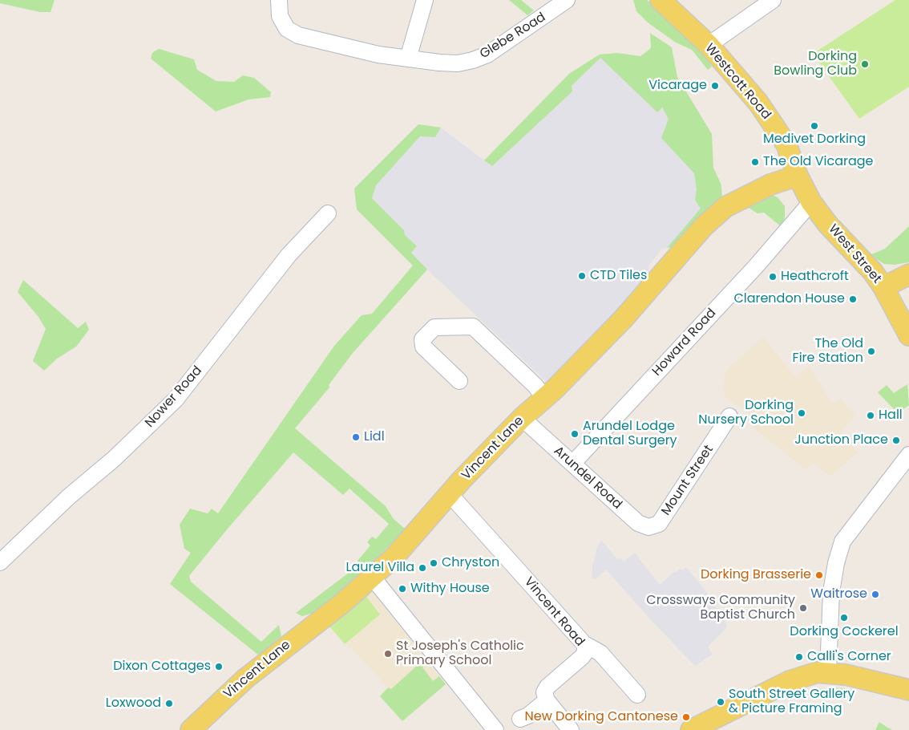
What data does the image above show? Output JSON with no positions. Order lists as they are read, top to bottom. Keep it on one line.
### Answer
{"streets":{"main road":["Westcott Road","West Street","Vincent Lane"],"street":["Glebe Road","Howard Road","Nower Road","Arundel Road","Mount Street","Vincent Road"]},"crossings":[["Westcott Road","West Street"],["Westcott Road","Vincent Lane"],["West Street","Howard Road"],["West Street","Vincent Lane"],["Howard Road","Arundel Road"],["Vincent Lane","Arundel Road"],["Vincent Lane","Vincent Road"],["Arundel Road","Mount Street"]],"places":["Dorking Bowling Club","Vicarage","Medivet Dorking","The Old Vicarage","CTD Tiles","Heathcroft","Clarendon House","The Old Fire Station","Dorking Nursery School","Hall","Arundel Lodge Dental Surgery","Lidl","Junction Place","Chryston","Laurel Villa","Dorking Brasserie","Withy House","Waitrose","Crossways Community Baptist Church","Dorking Cockerel","St Joseph's Catholic Primary School","Calli's Corner","Dixon Cottages","South Street Gallery & Picture Framing","Loxwood","New Dorking Cantonese"]}
